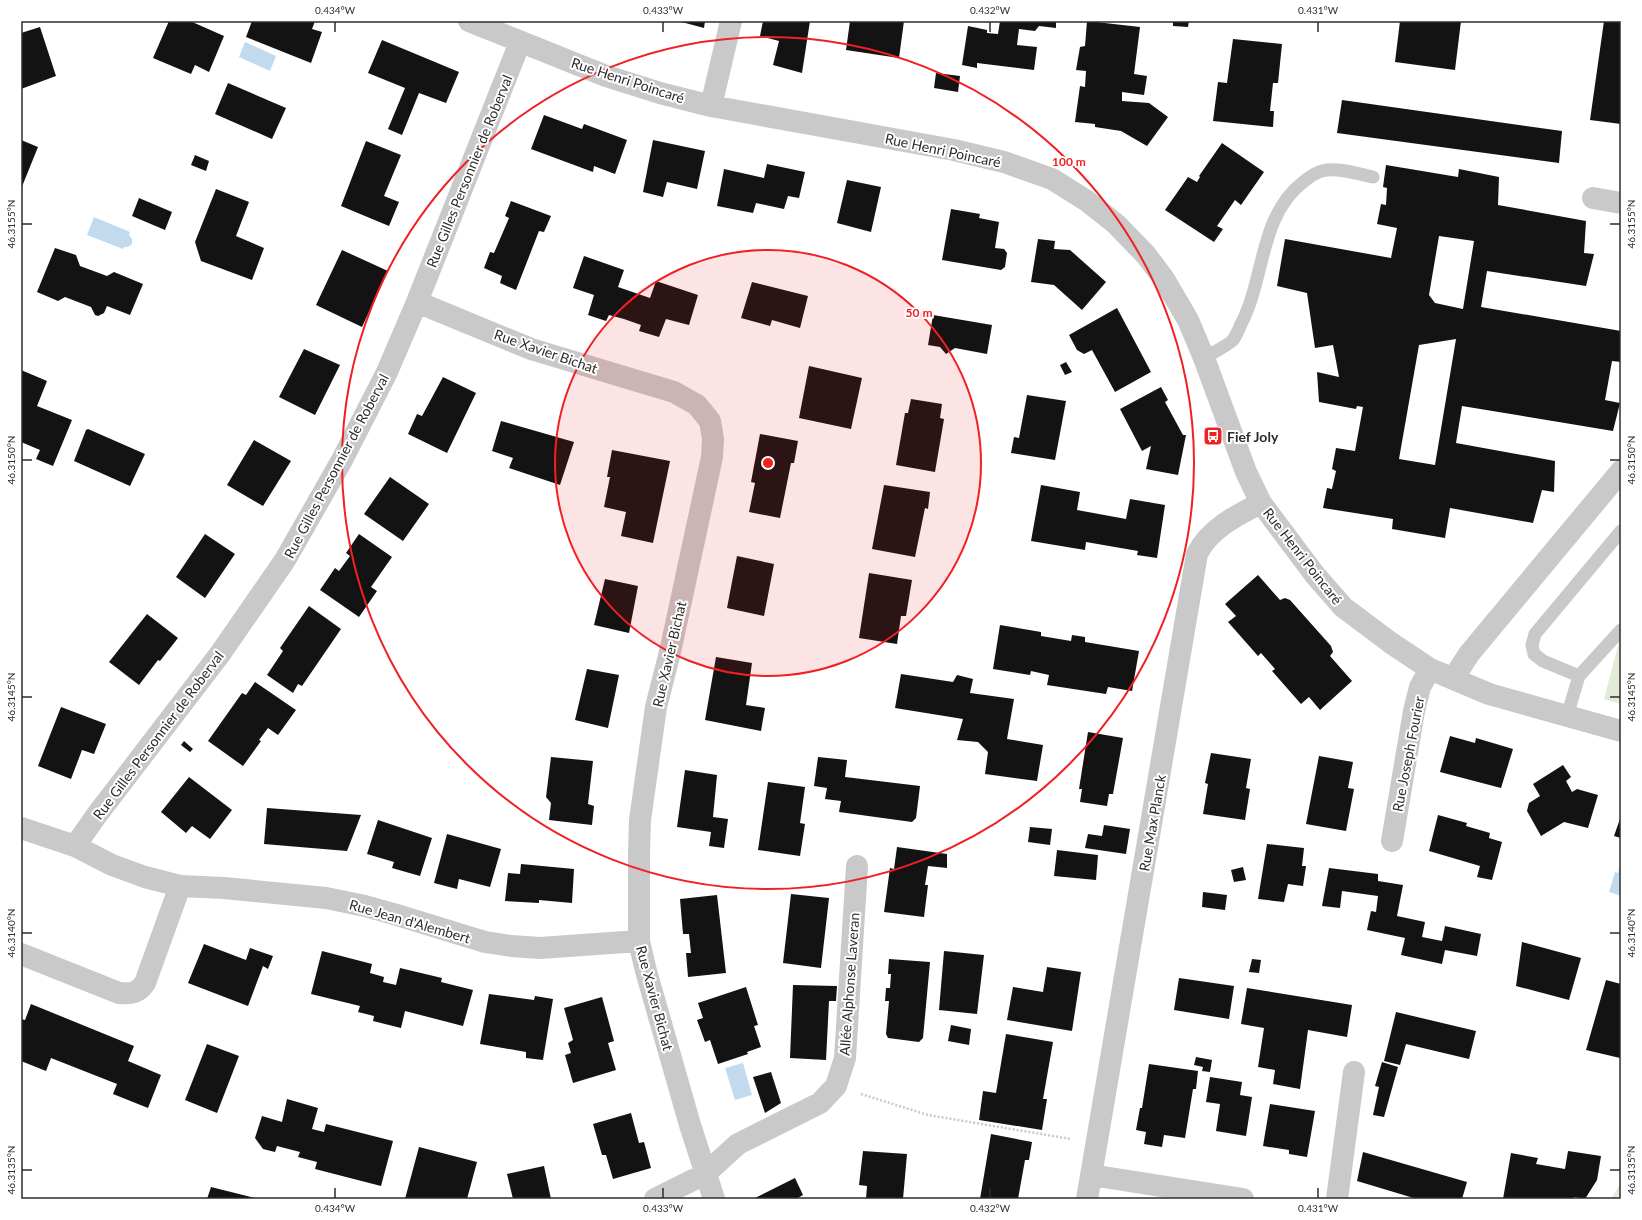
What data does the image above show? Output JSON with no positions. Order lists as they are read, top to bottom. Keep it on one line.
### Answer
{"streets":{"street":["Rue Henri Poincaré","Rue Gilles Personnier de Roberval","Rue Xavier Bichat","Rue Joseph Fourier","Rue Max Planck","Rue Jean d'Alembert","Allée Alphonse Laveran"]},"crossings":[["Rue Henri Poincaré","Rue Gilles Personnier de Roberval"],["Rue Henri Poincaré","Rue Joseph Fourier"],["Rue Henri Poincaré","Rue Max Planck"],["Rue Gilles Personnier de Roberval","Rue Xavier Bichat"],["Rue Gilles Personnier de Roberval","Rue Jean d'Alembert"],["Rue Xavier Bichat","Rue Jean d'Alembert"],["Rue Xavier Bichat","Allée Alphonse Laveran"]],"places":{"bus stop":["Fief Joly"]},"coordinates":["0.434°W","0.433°W","0.432°W","0.431°W","46.3155°N","46.3150°N","46.3145°N","46.3140°N","46.3135°N"],"rings":["100 m","50 m"]}
